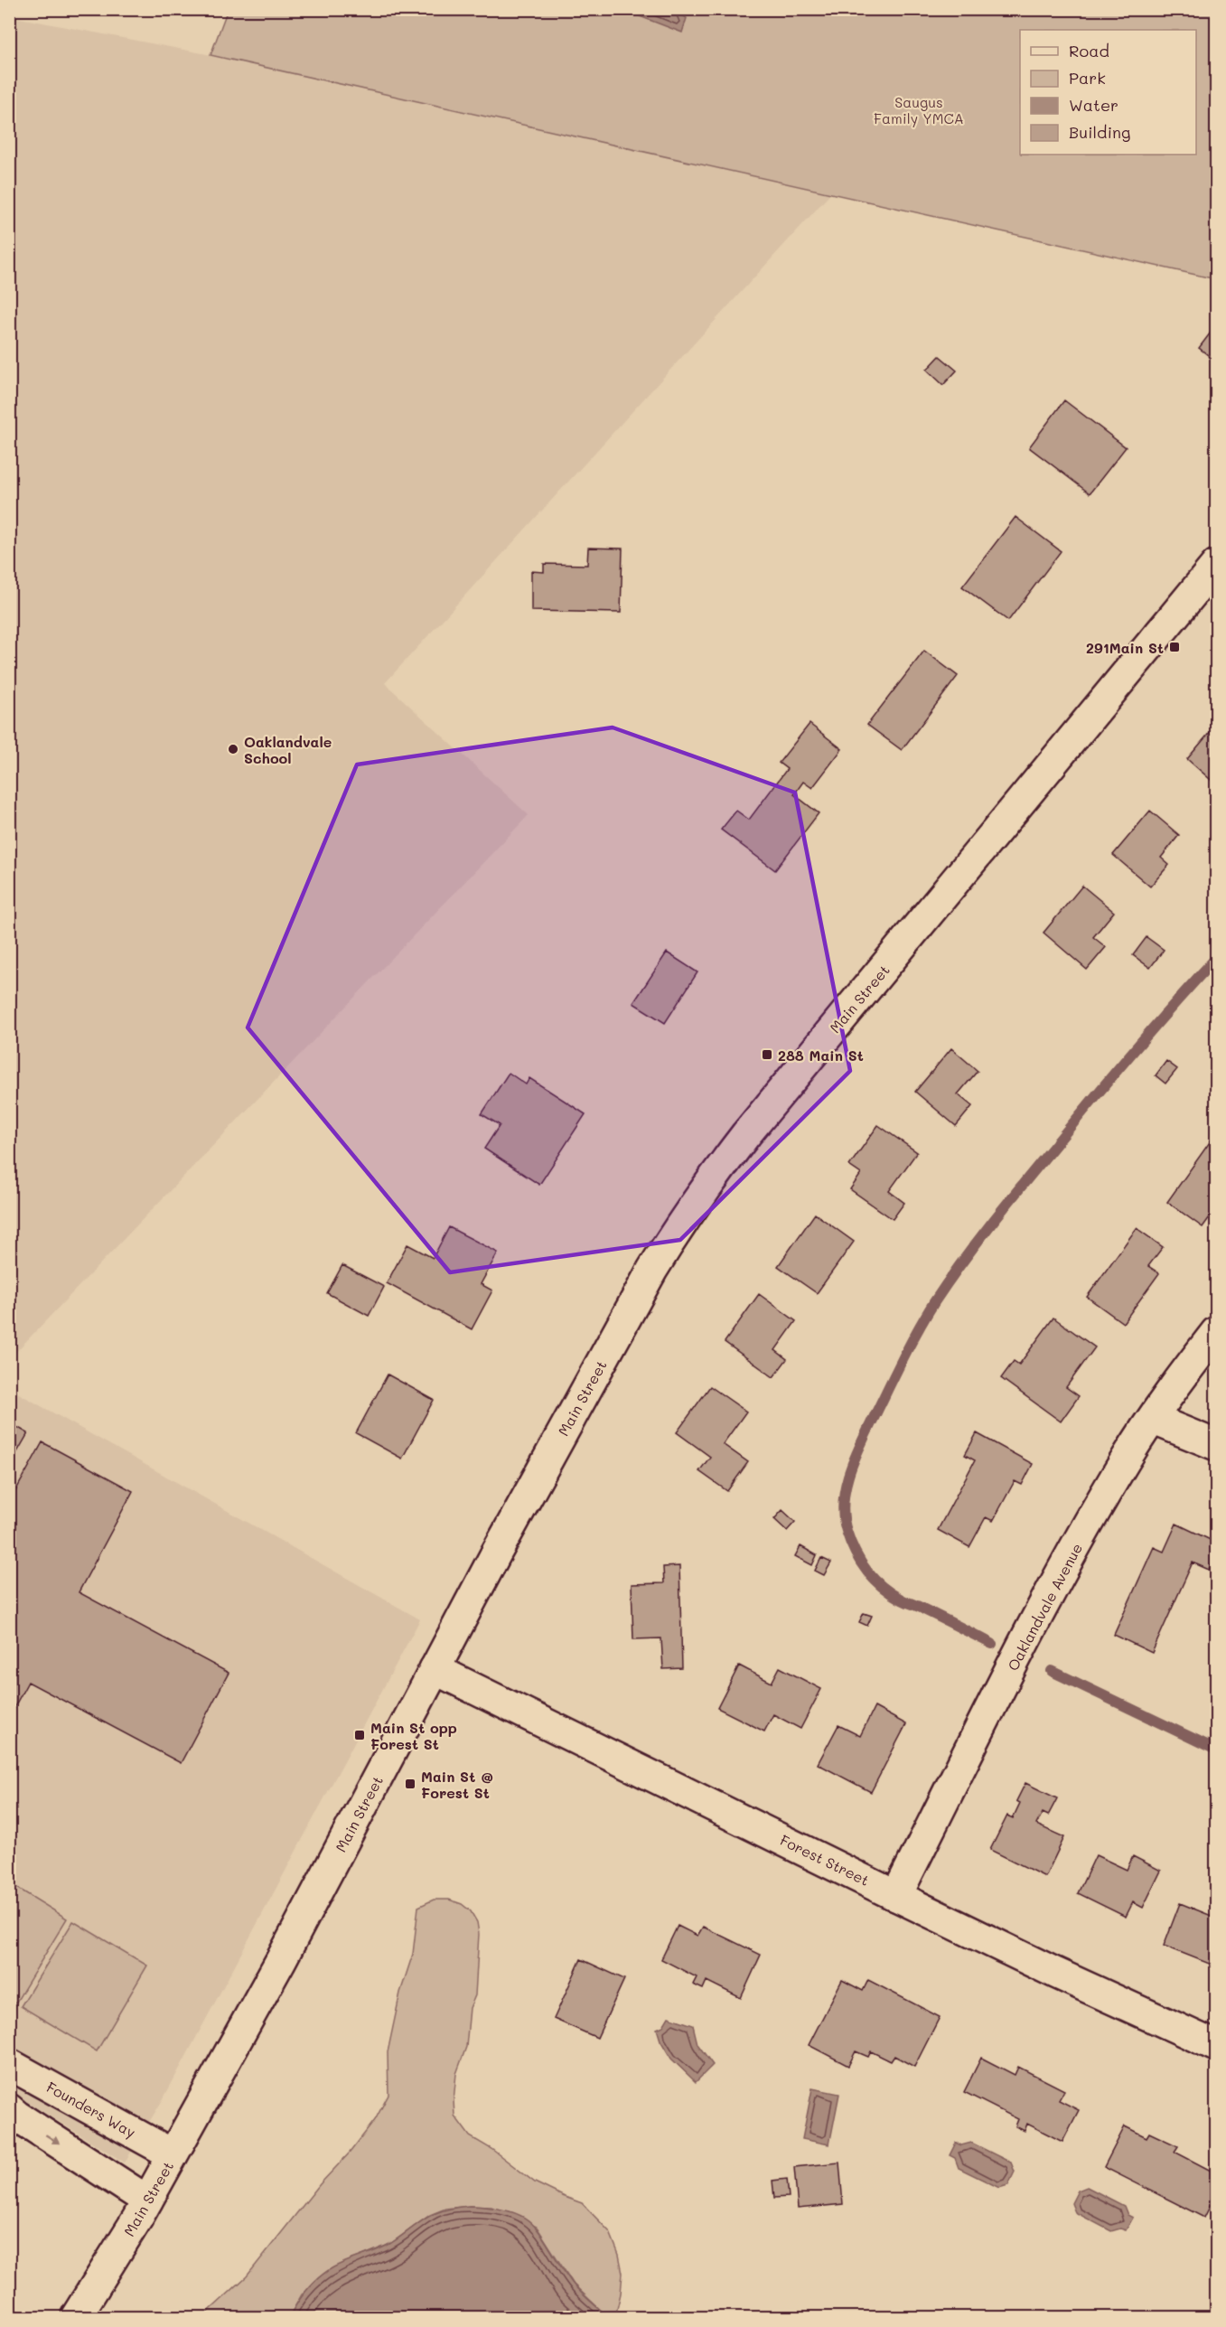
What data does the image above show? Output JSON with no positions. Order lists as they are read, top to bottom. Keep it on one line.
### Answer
{"streets":{"main road":["Main Street","Oaklandvale Avenue","Forest Street","Founders Way"]},"crossings":[["Main Street","Forest Street"],["Main Street","Founders Way"],["Oaklandvale Avenue","Forest Street"]],"parks":["Saugus Family YMCA"],"places":{"transit":["291Main St","288 Main St","Main St opp Forest St","Main St @ Forest St"],"other":["Oaklandvale School"]},"legend":["Road","Park","Water","Building"]}
